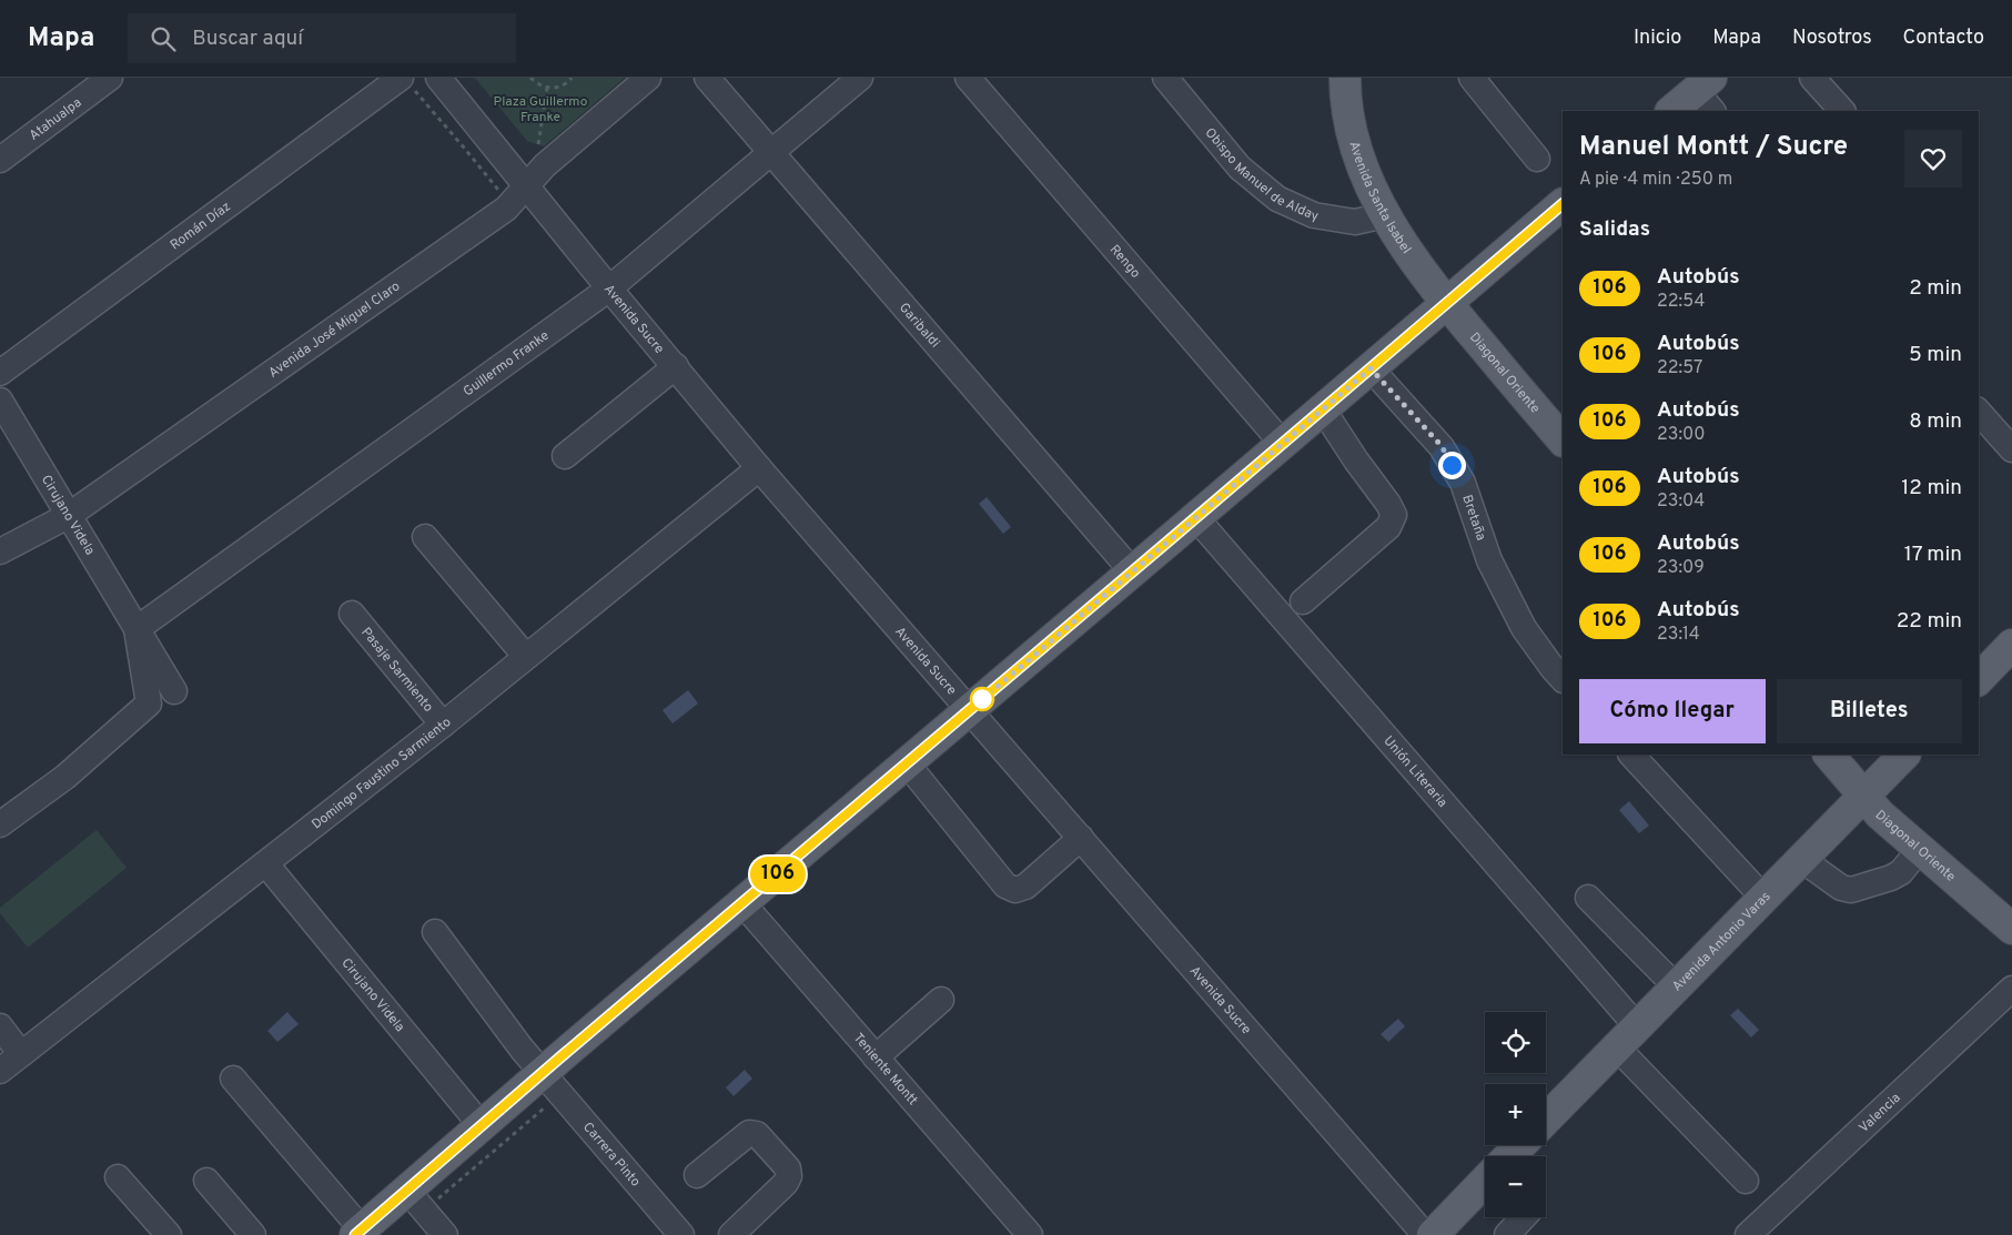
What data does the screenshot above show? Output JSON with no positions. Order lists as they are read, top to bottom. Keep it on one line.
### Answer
{"streets":{"main road":["Avenida Santa Isabel","Diagonal Oriente","Avenida Antonio Varas"],"street":["Atahualpa","Obispo Manuel de Alday","Román Díaz","Rengo","Avenida Sucre","Garibaldi","Avenida José Miguel Claro","Guillermo Franke","Cirujano Videla","Bretaña","Pasaje Sarmiento","Domingo Faustino Sarmiento","Unión Literaria","Teniente Montt","Valencia","Carrera Pinto"]},"crossings":[["Obispo Manuel de Alday","Avenida Santa Isabel"],["Avenida Santa Isabel","Diagonal Oriente"],["Avenida Sucre","Avenida José Miguel Claro"],["Avenida Sucre","Guillermo Franke"],["Avenida Sucre","Domingo Faustino Sarmiento"],["Garibaldi","Guillermo Franke"],["Avenida José Miguel Claro","Cirujano Videla"],["Guillermo Franke","Cirujano Videla"],["Diagonal Oriente","Avenida Antonio Varas"],["Cirujano Videla","Domingo Faustino Sarmiento"],["Pasaje Sarmiento","Domingo Faustino Sarmiento"],["Unión Literaria","Avenida Antonio Varas"]],"parks":["Plaza Guillermo Franke"],"lines":["bus line 106"],"page":{"header":"Mapa","search":"Buscar aquí","nav":["Inicio","Mapa","Nosotros","Contacto"],"on_map":"106","heading":[["Manuel Montt / Sucre","A pie · 4 min · 250 m"],"Salidas"],"list":[{"mark":"106","name":"Autobús","note":"22:54","value":"2 min"},{"mark":"106","name":"Autobús","note":"22:57","value":"5 min"},{"mark":"106","name":"Autobús","note":"23:00","value":"8 min"},{"mark":"106","name":"Autobús","note":"23:04","value":"12 min"},{"mark":"106","name":"Autobús","note":"23:09","value":"17 min"},{"mark":"106","name":"Autobús","note":"23:14","value":"22 min"}],"buttons":["Cómo llegar","Billetes"],"map_buttons":["+","−"]}}
